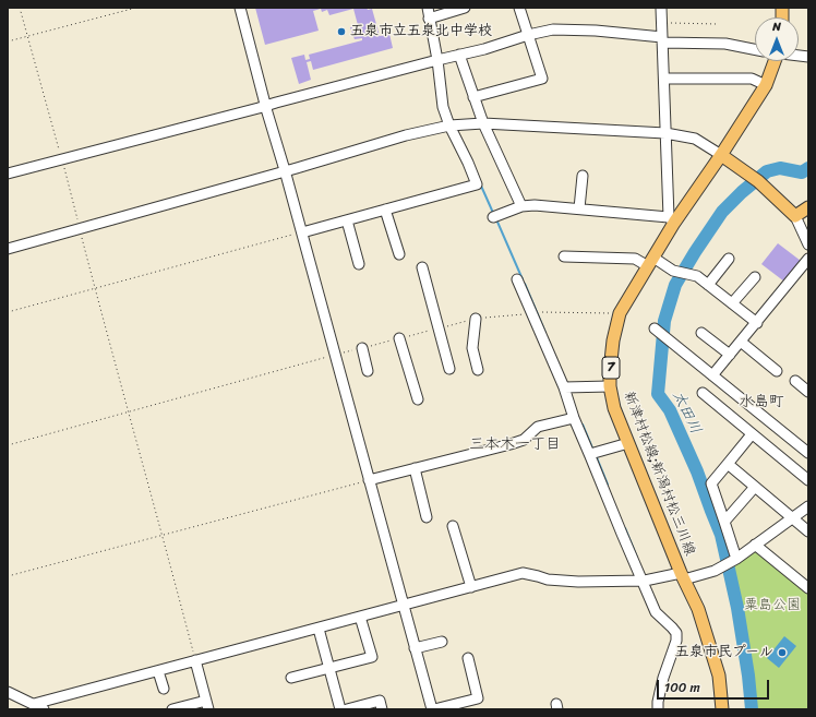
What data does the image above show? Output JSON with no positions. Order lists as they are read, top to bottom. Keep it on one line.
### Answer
{"streets":{"main road":["7","新津村松線;新潟村松三川線"]},"districts":["水島町","三本木一丁目"],"water":["太田川"],"parks":["粟島公園"],"places":["五泉市立五泉北中学校","五泉市民プール"],"scale_bar":"100 m","north":"top"}
